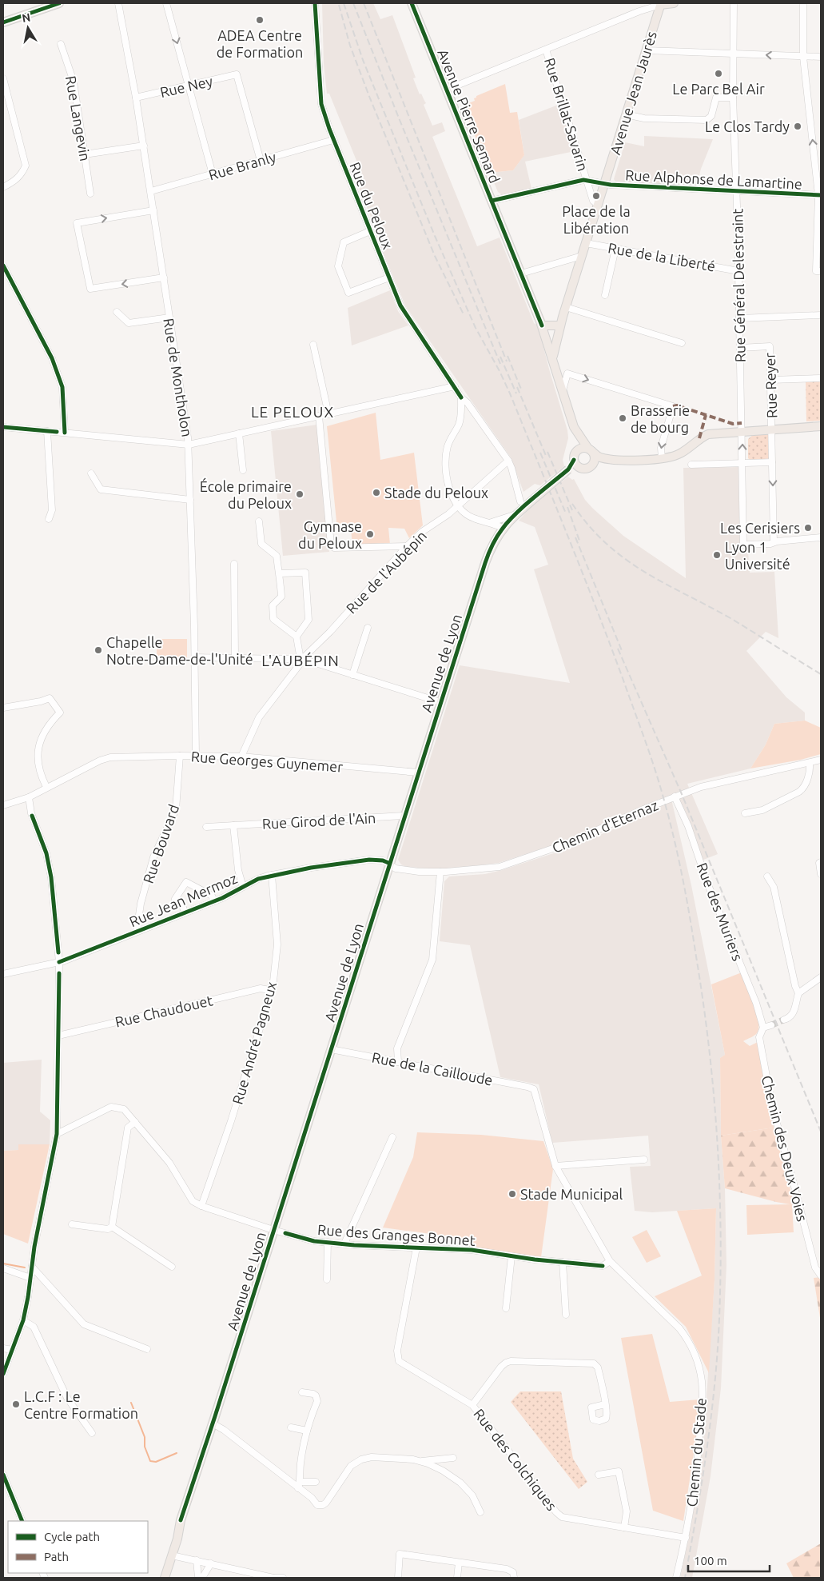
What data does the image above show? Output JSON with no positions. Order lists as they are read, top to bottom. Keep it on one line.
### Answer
{"streets":{"main road":["Avenue Jean Jaurès","Avenue Pierre Semard","Avenue de Lyon"],"street":["Rue Ney","Rue Brillat-Savarin","Rue Langevin","Rue Branly","Rue Alphonse de Lamartine","Rue du Peloux","Rue de la Liberté","Rue Général Delestraint","Rue de Montholon","Rue Reyer","Rue de l'Aubépin","Rue Georges Guynemer","Rue Girod de l'Ain","Chemin d'Eternaz","Rue Bouvard","Rue Jean Mermoz","Rue des Muriers","Rue Chaudouet","Rue André Pagneux","Rue de la Cailloude","Chemin des Deux Voies","Rue des Granges Bonnet","Chemin du Stade","Rue des Colchiques"]},"crossings":[["Rue Ney","Rue Branly"],["Rue Ney","Rue de Montholon"],["Avenue Jean Jaurès","Rue Brillat-Savarin"],["Avenue Jean Jaurès","Avenue Pierre Semard"],["Avenue Jean Jaurès","Rue Alphonse de Lamartine"],["Avenue Jean Jaurès","Rue de la Liberté"],["Avenue Jean Jaurès","Avenue de Lyon"],["Rue Brillat-Savarin","Rue Alphonse de Lamartine"],["Rue Branly","Rue du Peloux"],["Rue Branly","Rue de Montholon"],["Rue Alphonse de Lamartine","Rue Général Delestraint"],["Rue du Peloux","Rue de l'Aubépin"],["Rue de la Liberté","Rue Général Delestraint"],["Rue Général Delestraint","Rue Reyer"],["Rue de Montholon","Rue Georges Guynemer"],["Rue de l'Aubépin","Rue Georges Guynemer"],["Avenue de Lyon","Rue Georges Guynemer"],["Avenue de Lyon","Rue Girod de l'Ain"],["Avenue de Lyon","Chemin d'Eternaz"],["Avenue de Lyon","Rue Jean Mermoz"],["Avenue de Lyon","Rue de la Cailloude"],["Avenue de Lyon","Rue des Granges Bonnet"],["Rue Georges Guynemer","Rue Bouvard"],["Chemin d'Eternaz","Rue Jean Mermoz"],["Chemin d'Eternaz","Rue des Muriers"],["Rue Bouvard","Rue Jean Mermoz"],["Rue Jean Mermoz","Rue André Pagneux"],["Rue des Muriers","Chemin des Deux Voies"],["Rue Chaudouet","Rue André Pagneux"],["Rue André Pagneux","Rue des Granges Bonnet"],["Rue de la Cailloude","Chemin du Stade"],["Rue des Granges Bonnet","Chemin du Stade"],["Rue des Granges Bonnet","Rue des Colchiques"],["Chemin du Stade","Rue des Colchiques"]],"one_way":["Rue Reyer"],"districts":["LE PELOUX","L'AUBÉPIN"],"places":["ADEA Centre de Formation","Le Parc Bel Air","Le Clos Tardy","Place de la Libération","Brasserie de bourg","Stade du Peloux","École primaire du Peloux","Les Cerisiers","Gymnase du Peloux","Lyon 1 Université","Chapelle Notre-Dame-de-l'Unité","Stade Municipal","L.C.F : Le Centre Formation"],"legend":["Cycle path","Path"],"scale_bar":"100 m","north":"top"}
